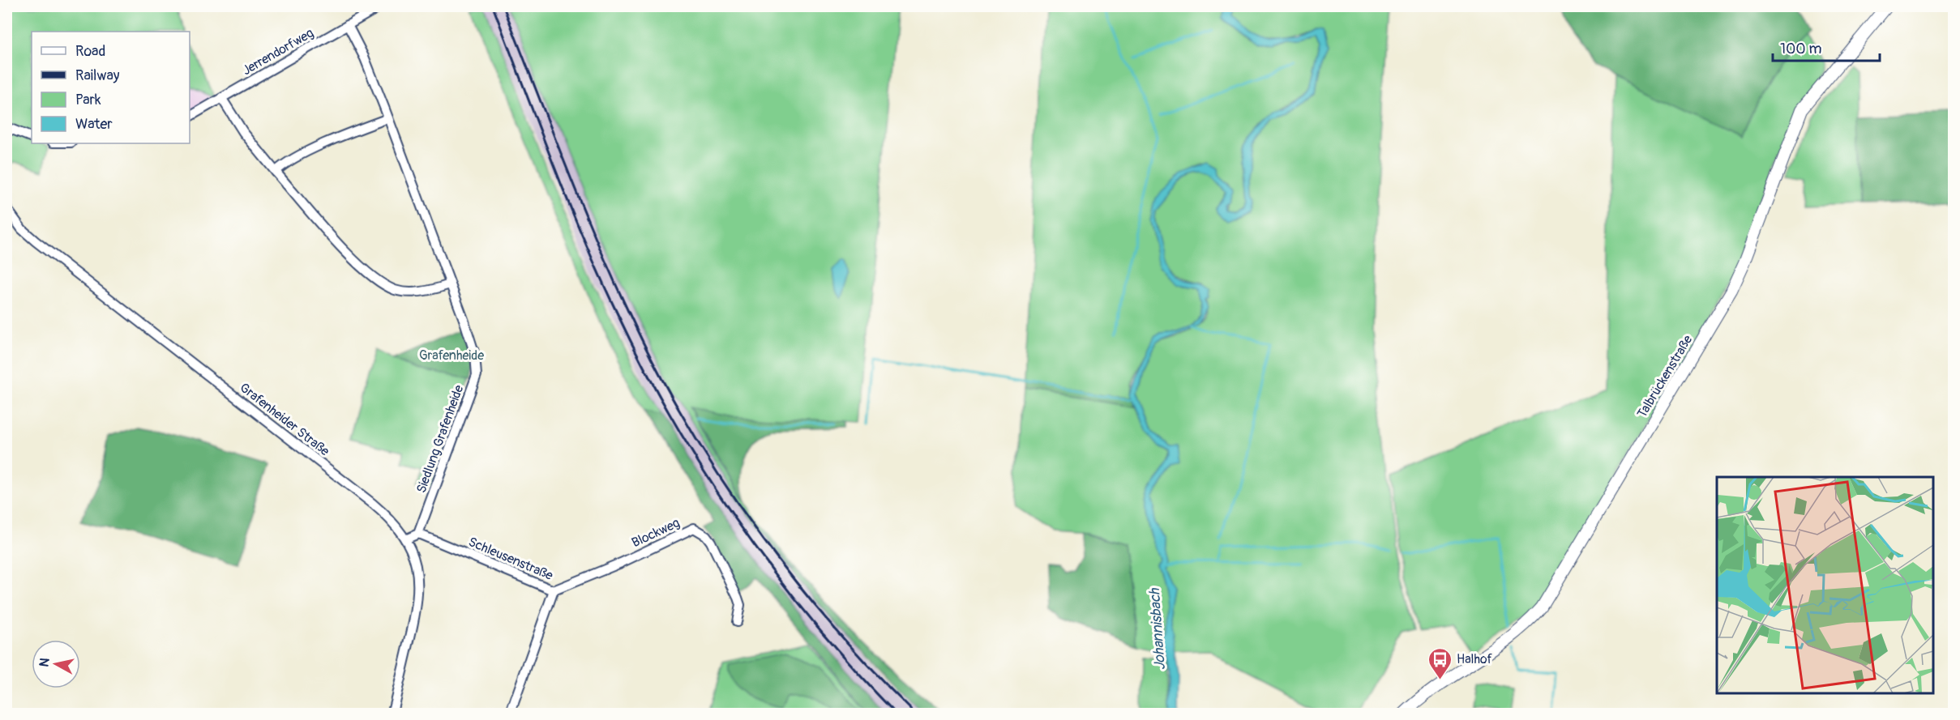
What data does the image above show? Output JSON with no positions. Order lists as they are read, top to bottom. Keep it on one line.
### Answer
{"streets":{"main road":["Talbrückenstraße"],"street":["Jerrendorfweg","Grafenheider Straße","Siedlung Grafenheide","Blockweg","Schleusenstraße"]},"crossings":[["Jerrendorfweg","Siedlung Grafenheide"],["Siedlung Grafenheide","Schleusenstraße"],["Blockweg","Schleusenstraße"]],"water":["Johannisbach"],"parks":["Grafenheide"],"places":{"bus stop":["Halhof"]},"legend":["Road","Railway","Park","Water"],"scale_bar":"100 m","north":"left"}
